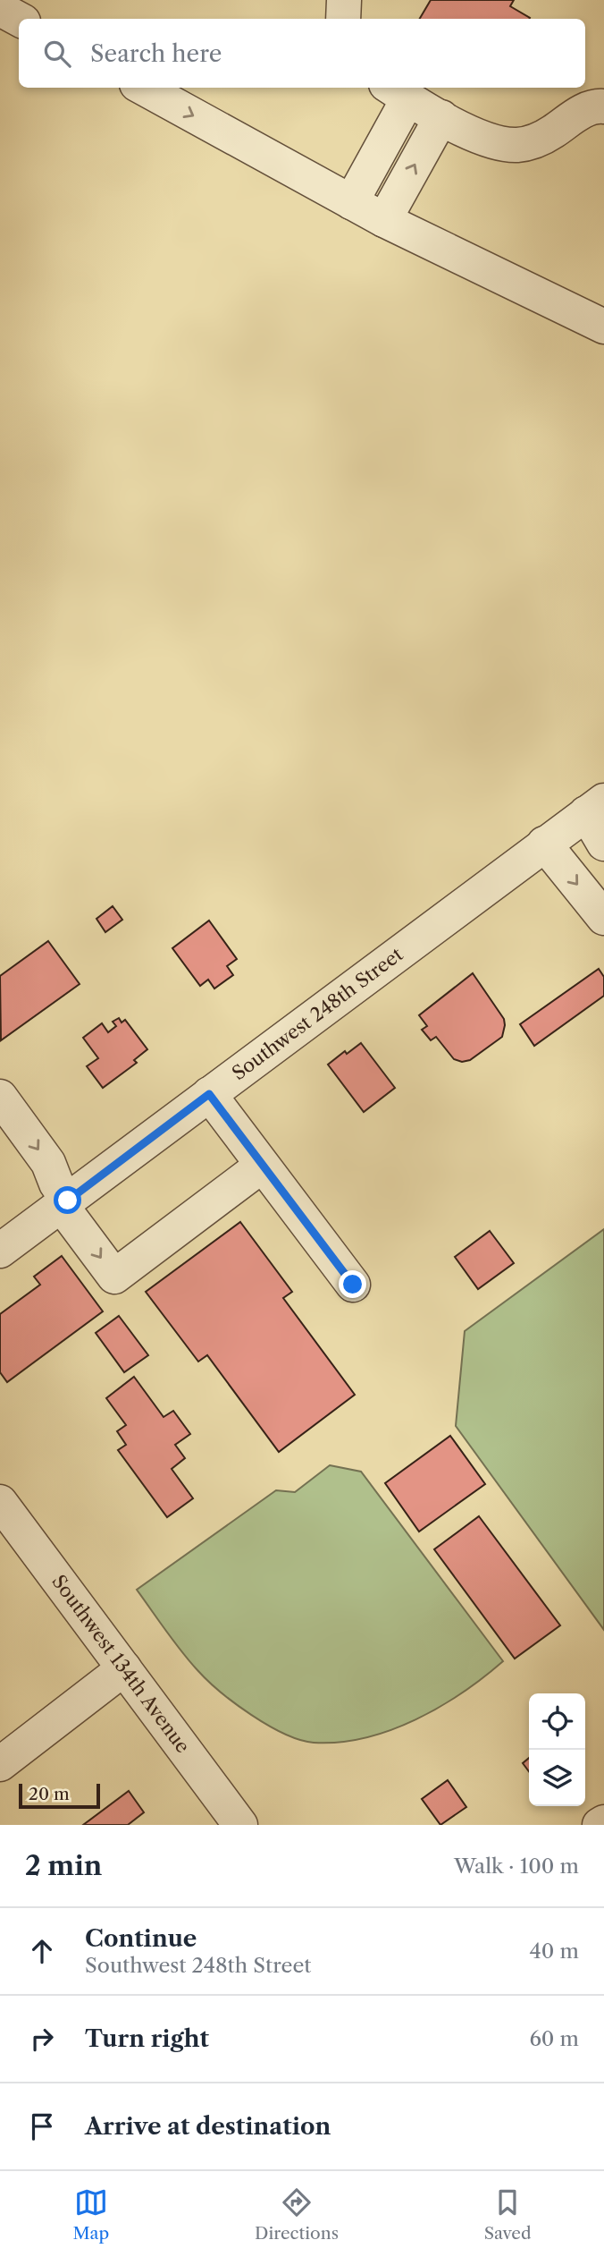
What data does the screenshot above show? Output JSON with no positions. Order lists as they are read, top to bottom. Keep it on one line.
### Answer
{"streets":{"street":["Southwest 248th Street","Southwest 134th Avenue"]},"scale_bar":"20 m","page":{"search":"Search here","scale":"20 m","heading":["2 min","Walk · 100 m"],"list":[["Continue","Southwest 248th Street","40 m"],["Turn right","60 m"],"Arrive at destination"],"nav":["Map","Directions","Saved"]}}
